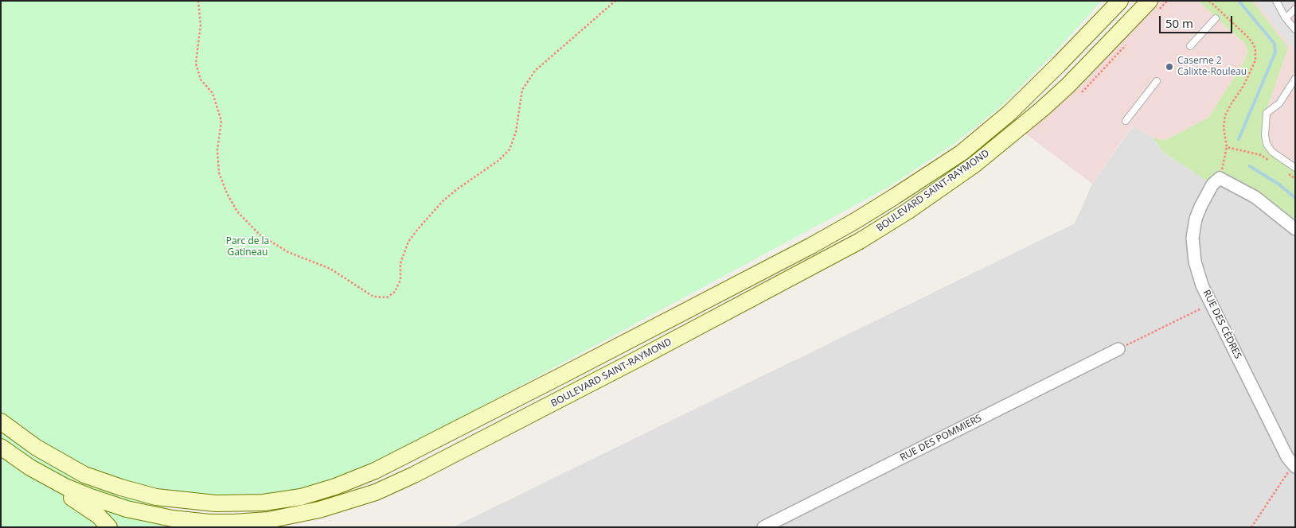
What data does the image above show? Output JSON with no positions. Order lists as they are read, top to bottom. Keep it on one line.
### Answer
{"streets":{"main road":["BOULEVARD SAINT-RAYMOND"],"street":["RUE DES CÈDRES","RUE DES POMMIERS"]},"parks":["Parc de la Gatineau"],"places":["Caserne 2 Calixte-Rouleau"],"scale_bar":"50 m"}
